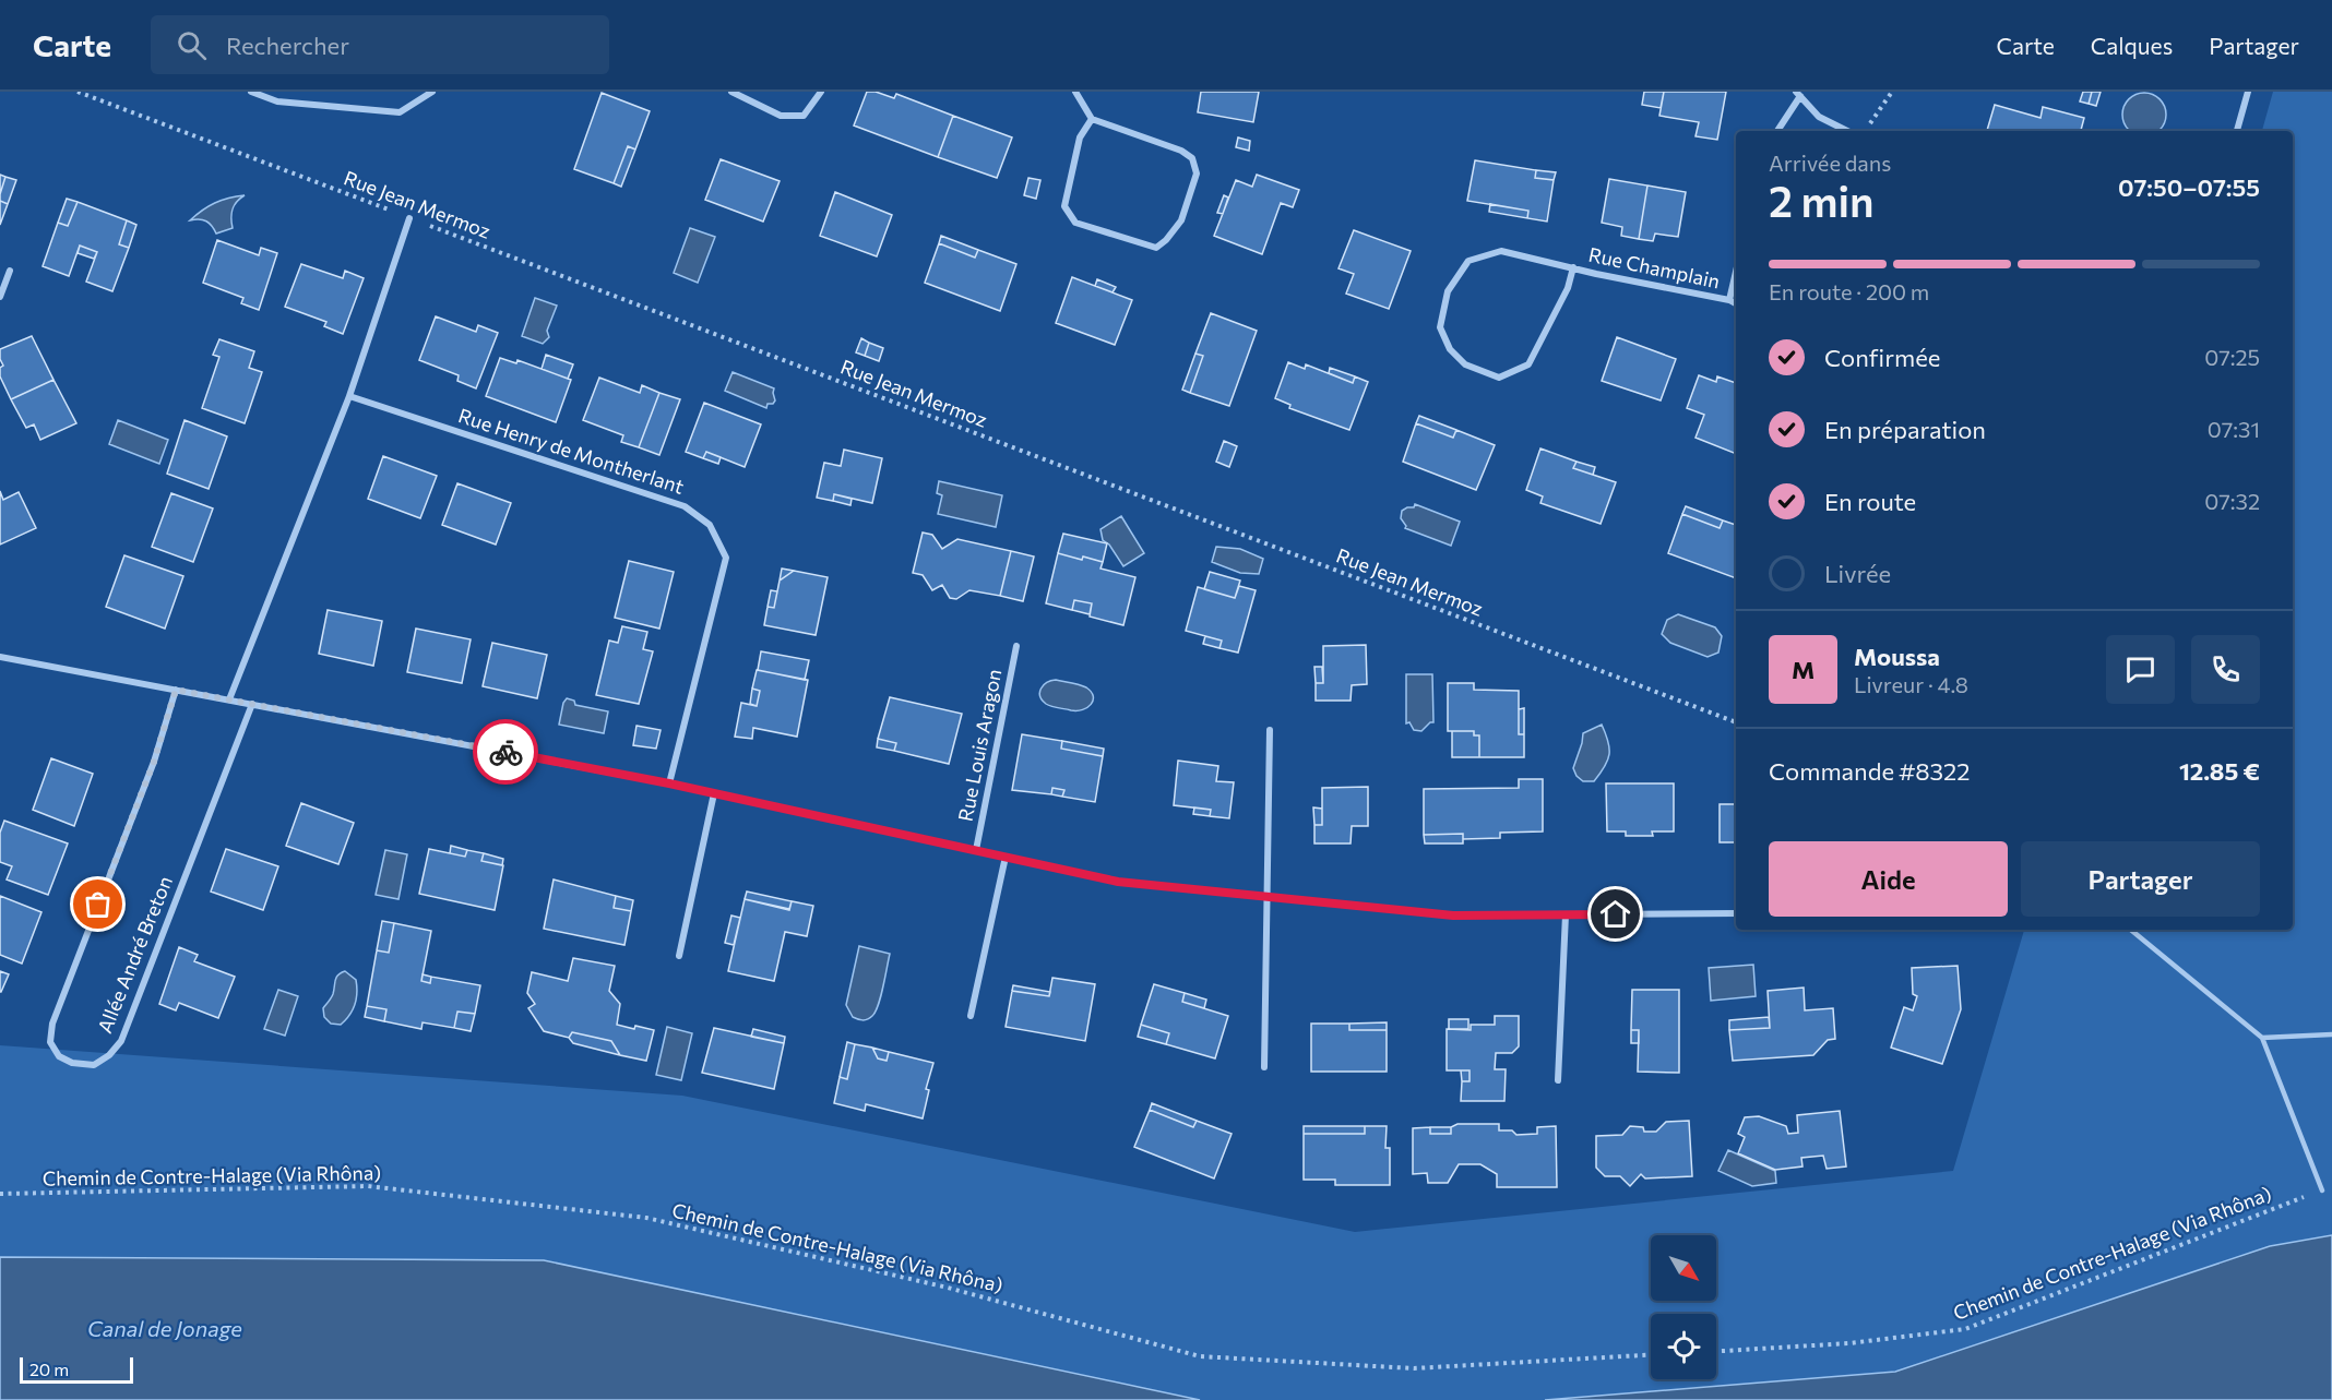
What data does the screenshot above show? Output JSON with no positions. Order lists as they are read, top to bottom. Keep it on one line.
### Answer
{"streets":{"street":["Rue Champlain","Rue Henry de Montherlant","Rue Louis Aragon","Allée André Breton"],"path":["Rue Jean Mermoz","Chemin de Contre-Halage (Via Rhôna)"]},"crossings":[["Rue Henry de Montherlant","Rue Louis Aragon"],["Rue Louis Aragon","Allée André Breton"]],"water":["Canal de Jonage"],"scale_bar":"20 m","north":"bottom right","page":{"header":"Carte","search":"Rechercher","nav":["Carte","Calques","Partager"],"heading":["2 min","Arrivée dans","07:50–07:55"],"panel":["Moussa","Livreur · 4.8","Commande #8322","12.85 €"],"bar":"En route · 200 m","list":[["Confirmée","07:25"],["En préparation","07:31"],["En route","07:32"],"Livrée"],"round":"M","buttons":["Aide","Partager"],"scale":"20 m"}}
